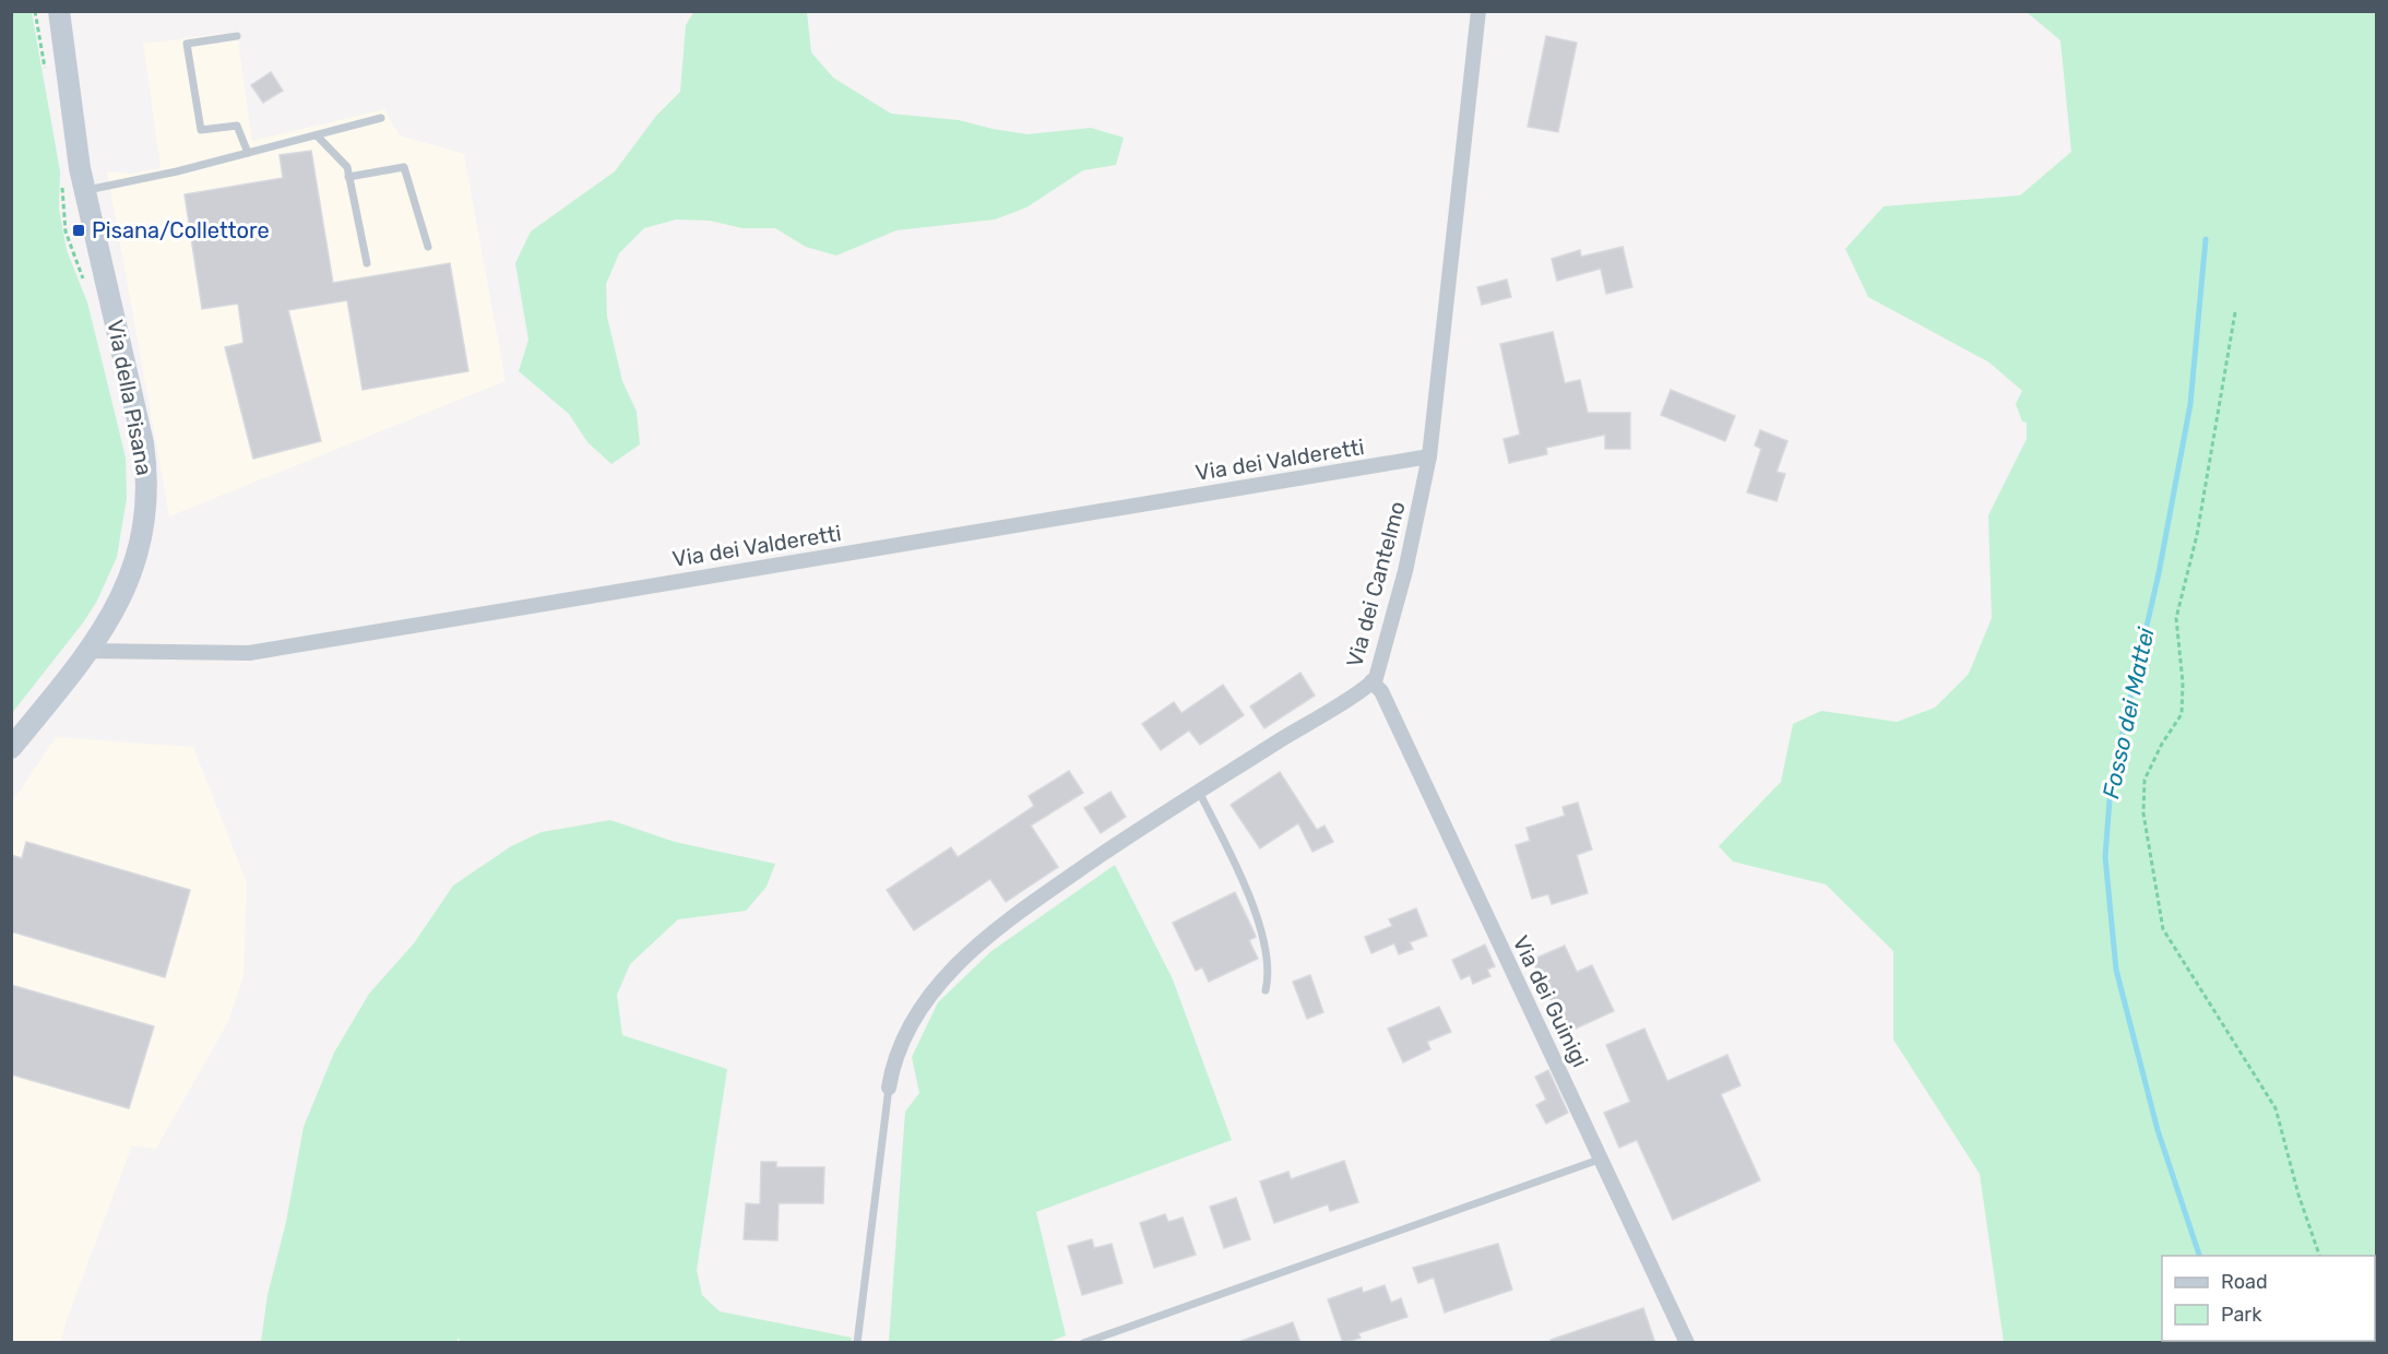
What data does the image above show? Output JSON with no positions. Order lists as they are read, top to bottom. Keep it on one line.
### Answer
{"streets":{"main road":["Via della Pisana"],"street":["Via dei Valderetti","Via dei Cantelmo","Via dei Guinigi"]},"crossings":[["Via della Pisana","Via dei Valderetti"],["Via dei Valderetti","Via dei Cantelmo"],["Via dei Cantelmo","Via dei Guinigi"]],"water":["Fosso dei Mattei"],"places":{"transit":["Pisana/Collettore"]},"legend":["Road","Park"]}
